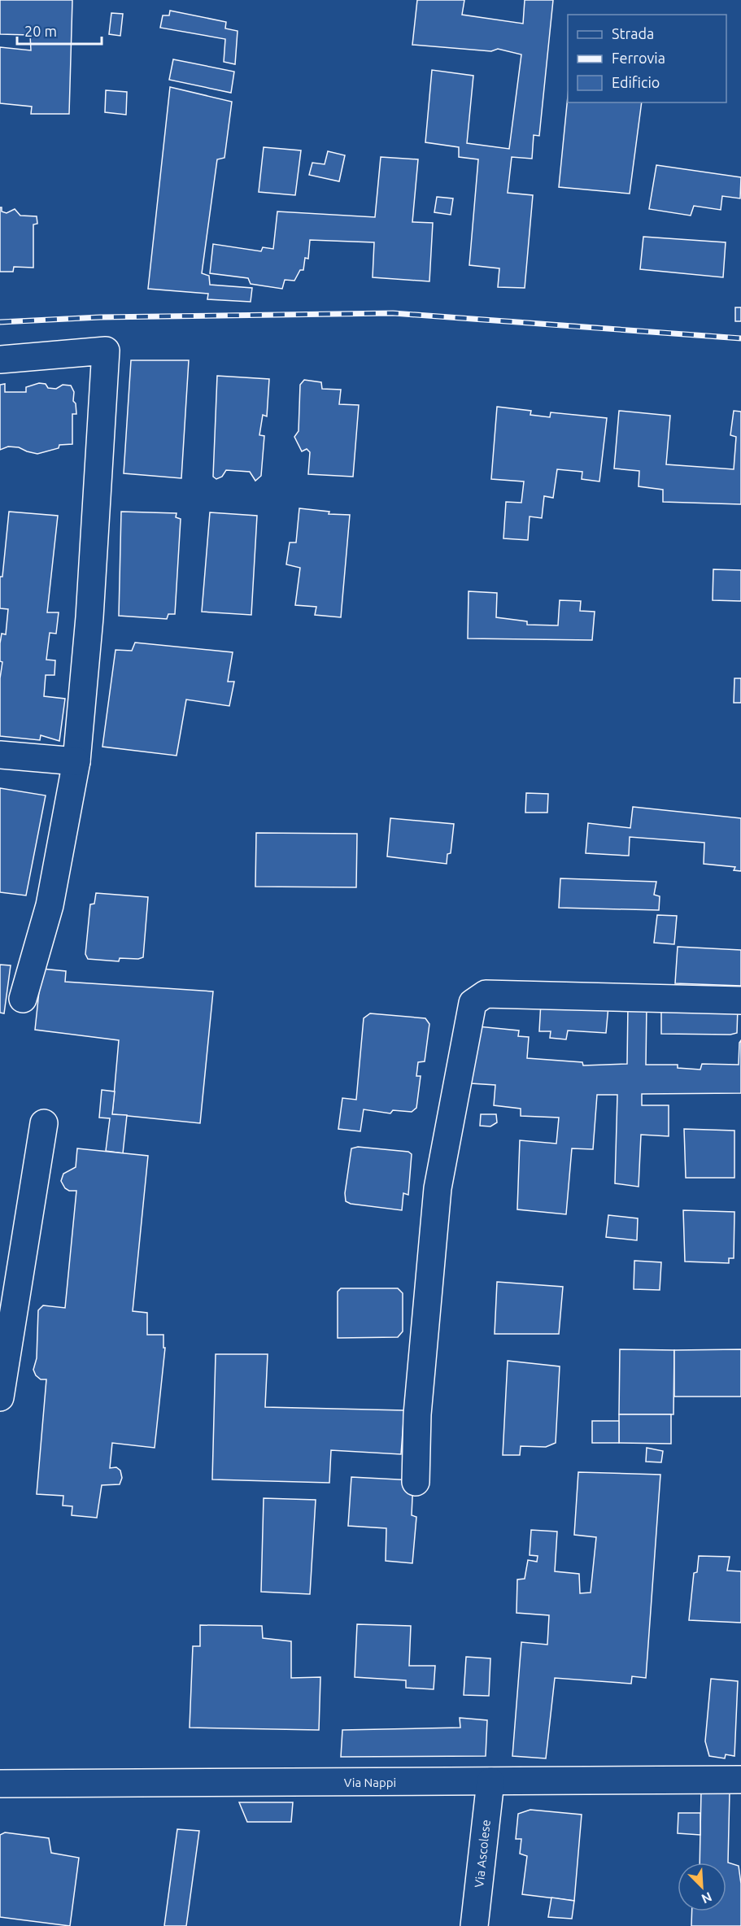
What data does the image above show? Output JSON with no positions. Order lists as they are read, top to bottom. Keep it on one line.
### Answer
{"streets":{"street":["Via Nappi","Via Ascolese"]},"crossings":[["Via Nappi","Via Ascolese"]],"legend":["Strada","Ferrovia","Edificio"],"scale_bar":"20 m","north":"bottom right"}
